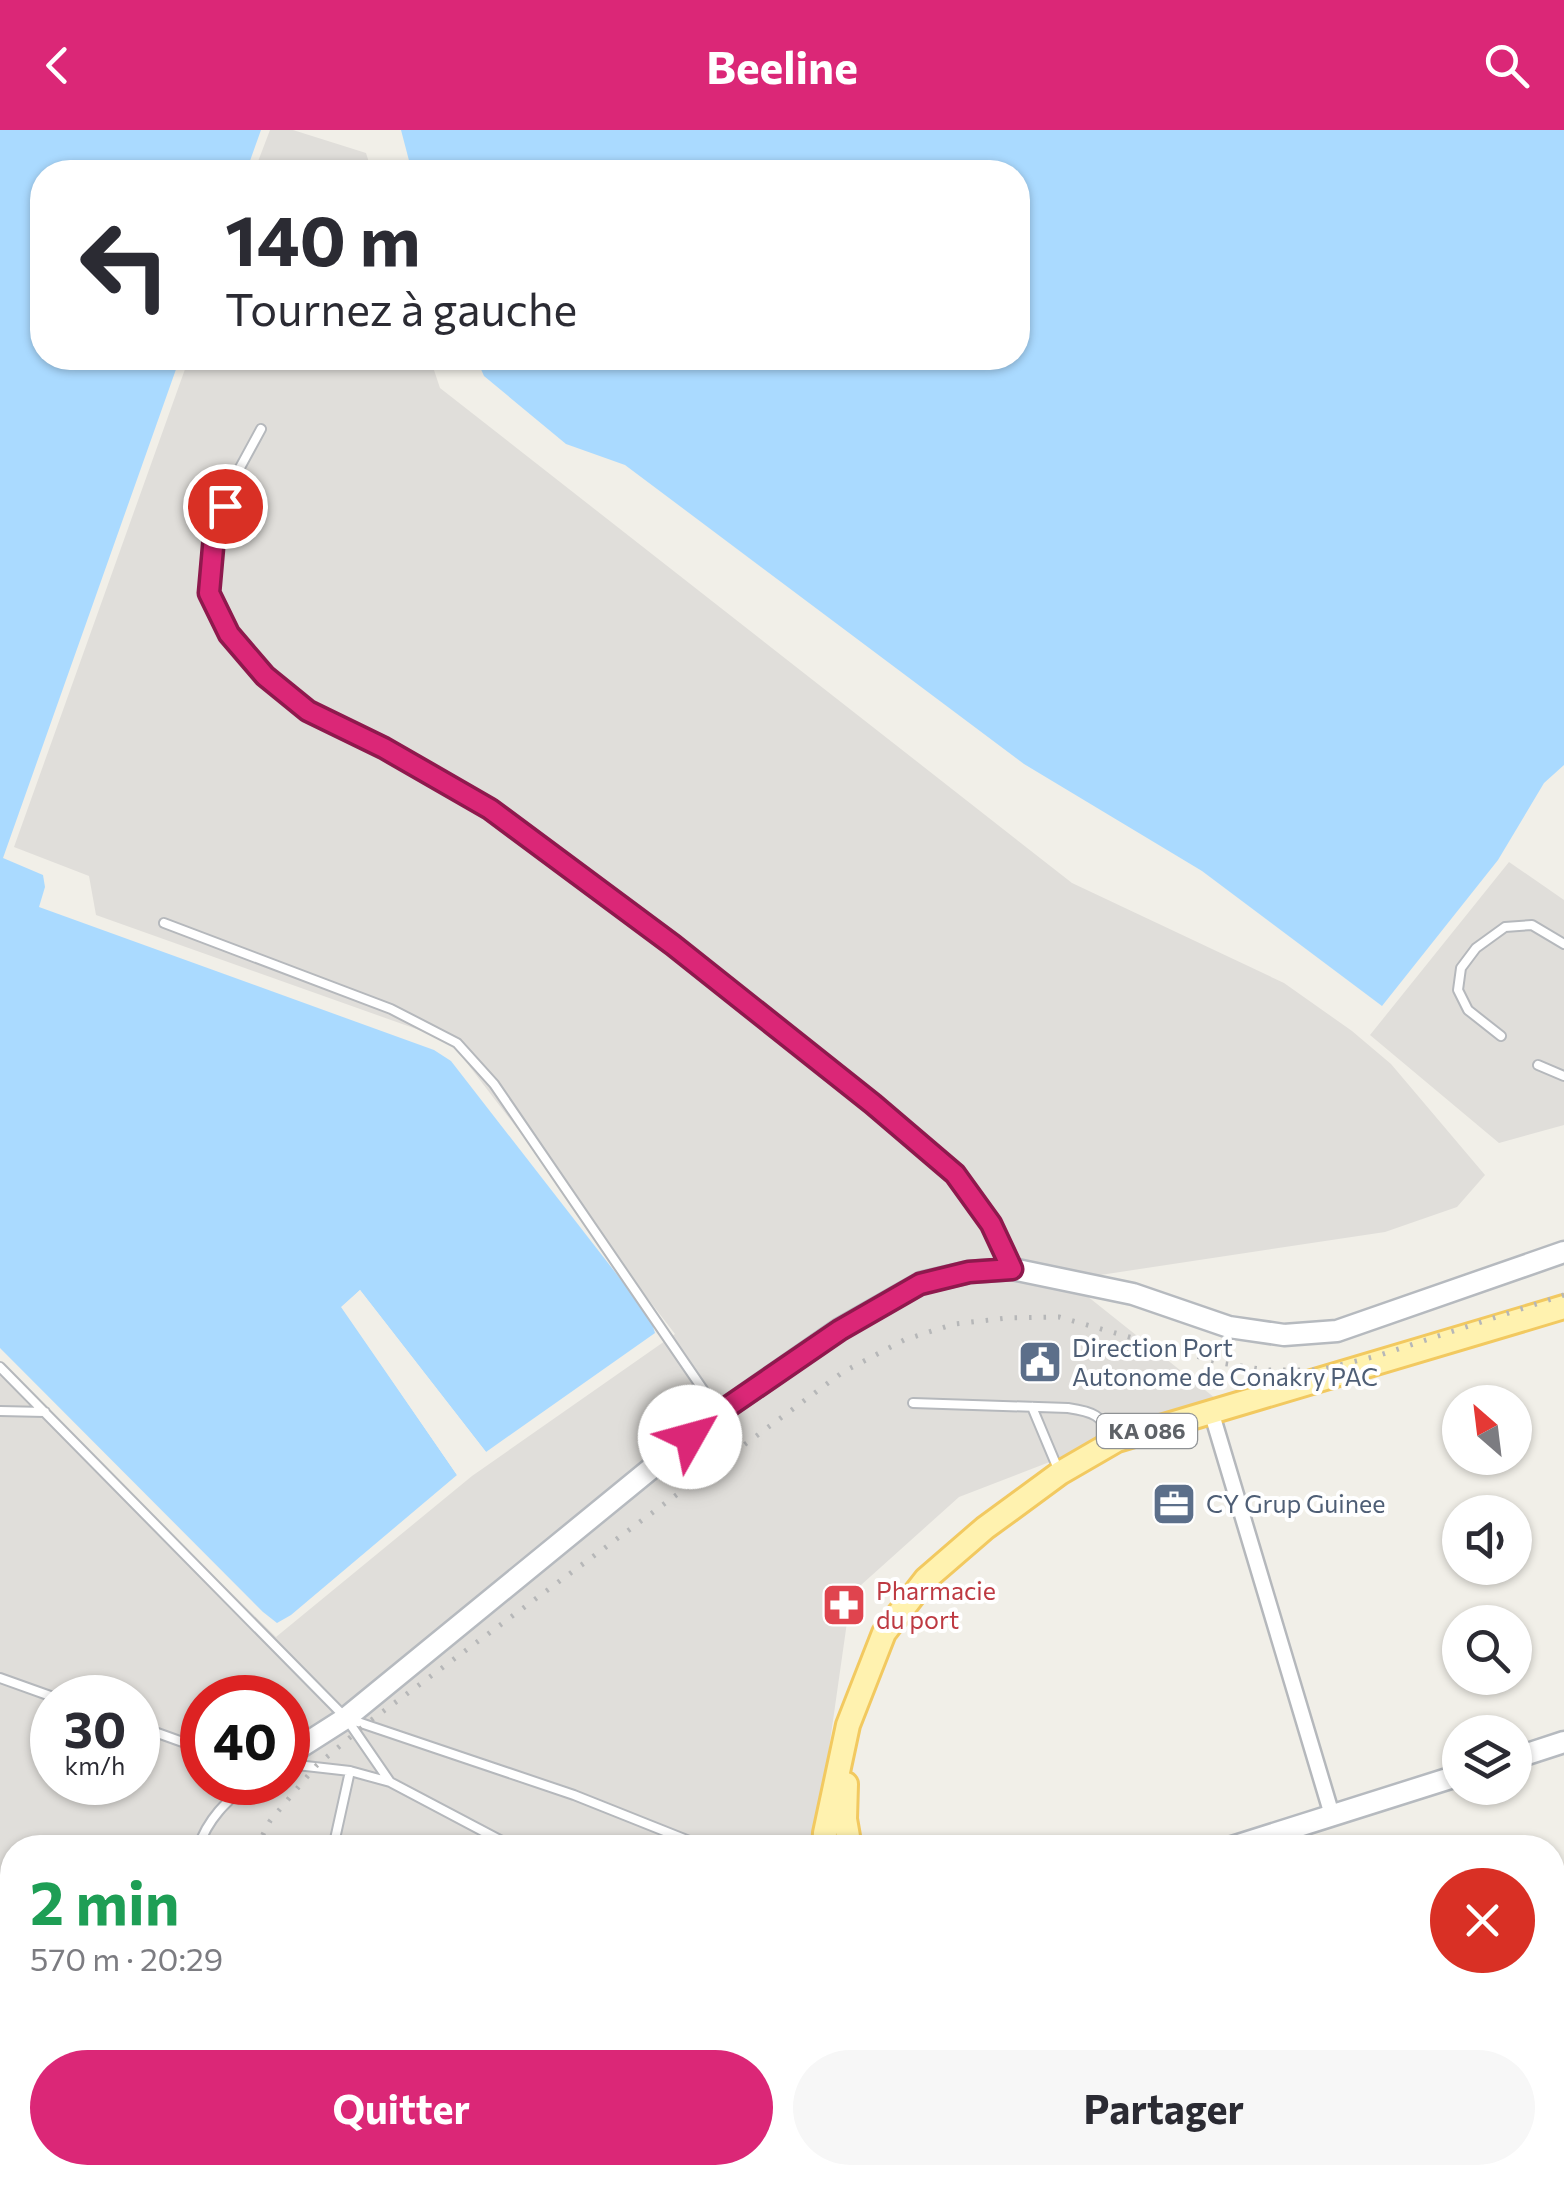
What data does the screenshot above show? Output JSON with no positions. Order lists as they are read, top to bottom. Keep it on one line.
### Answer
{"streets":{"main road":["KA 086"]},"places":{"public building":["Direction Port Autonome de Conakry PAC"],"office":["CY Grup Guinee"],"pharmacy":["Pharmacie du port"]},"north":"top left","page":{"header":"Beeline","turn":["140 m","Tournez à gauche"],"speed":"30 km/h","limit":"40","heading":["2 min","570 m · 20:29"],"buttons":["Quitter","Partager"]}}
